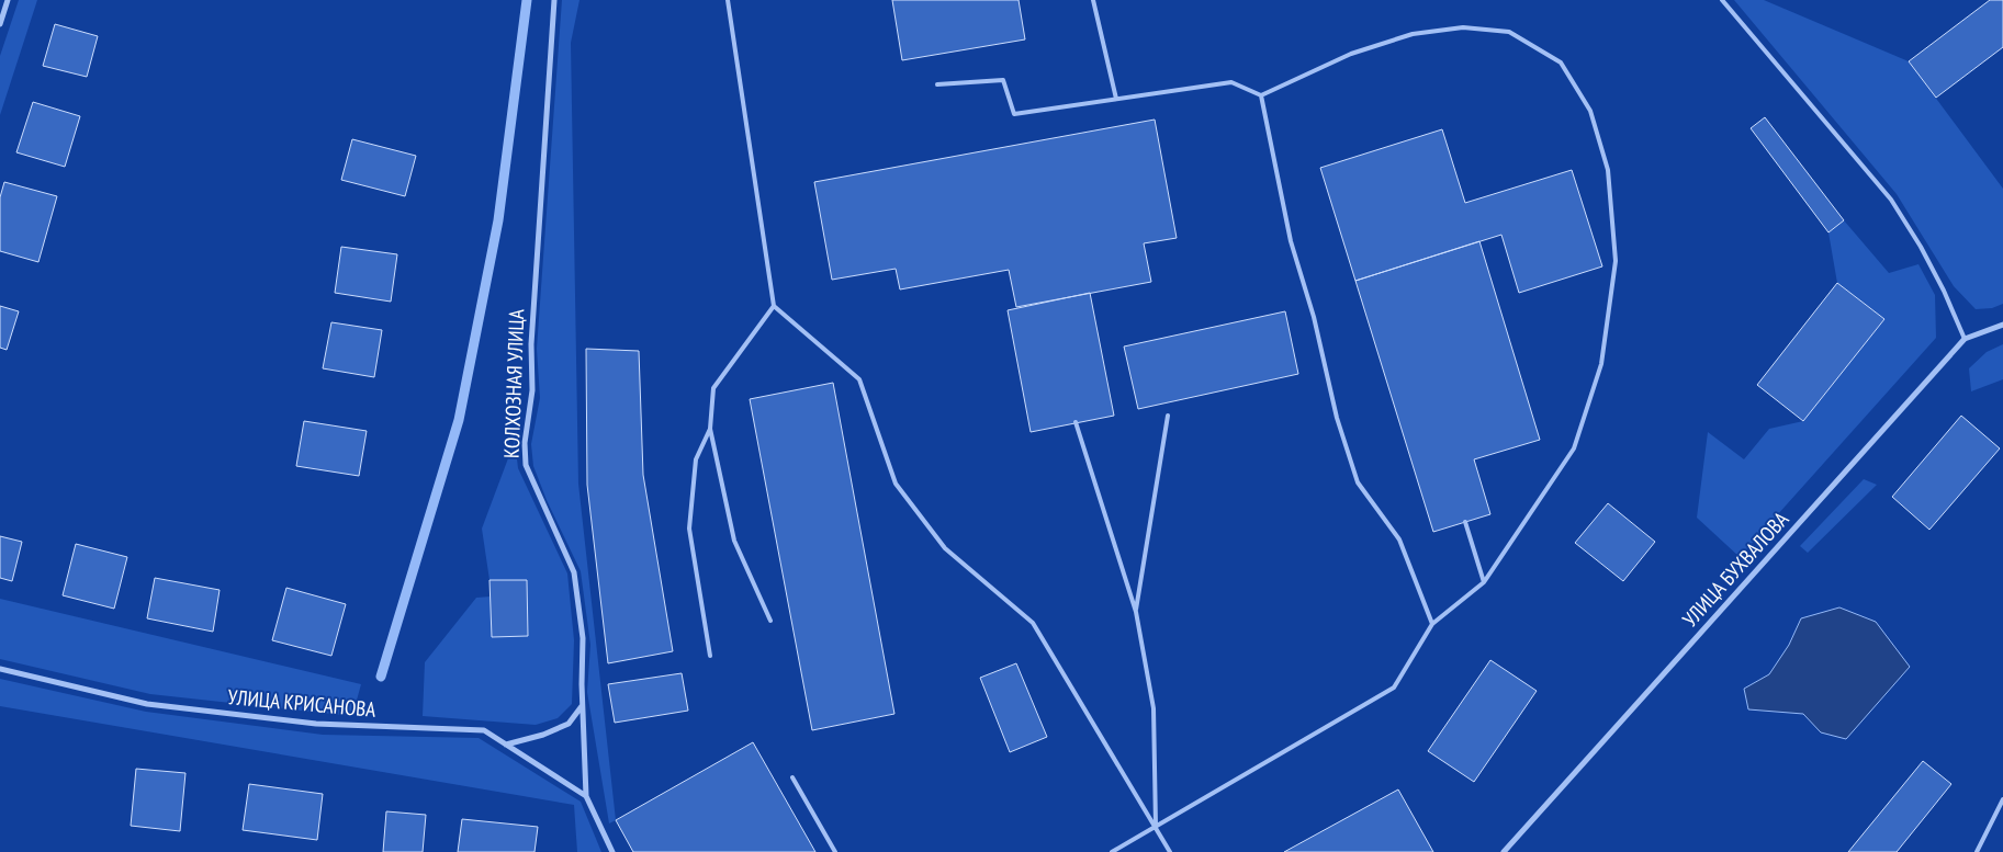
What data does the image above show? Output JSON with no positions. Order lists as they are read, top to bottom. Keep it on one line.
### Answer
{"streets":{"street":["КОЛХОЗНАЯ УЛИЦА","УЛИЦА БУХВАЛОВА","УЛИЦА КРИСАНОВА"]},"crossings":[["КОЛХОЗНАЯ УЛИЦА","УЛИЦА КРИСАНОВА"]]}
